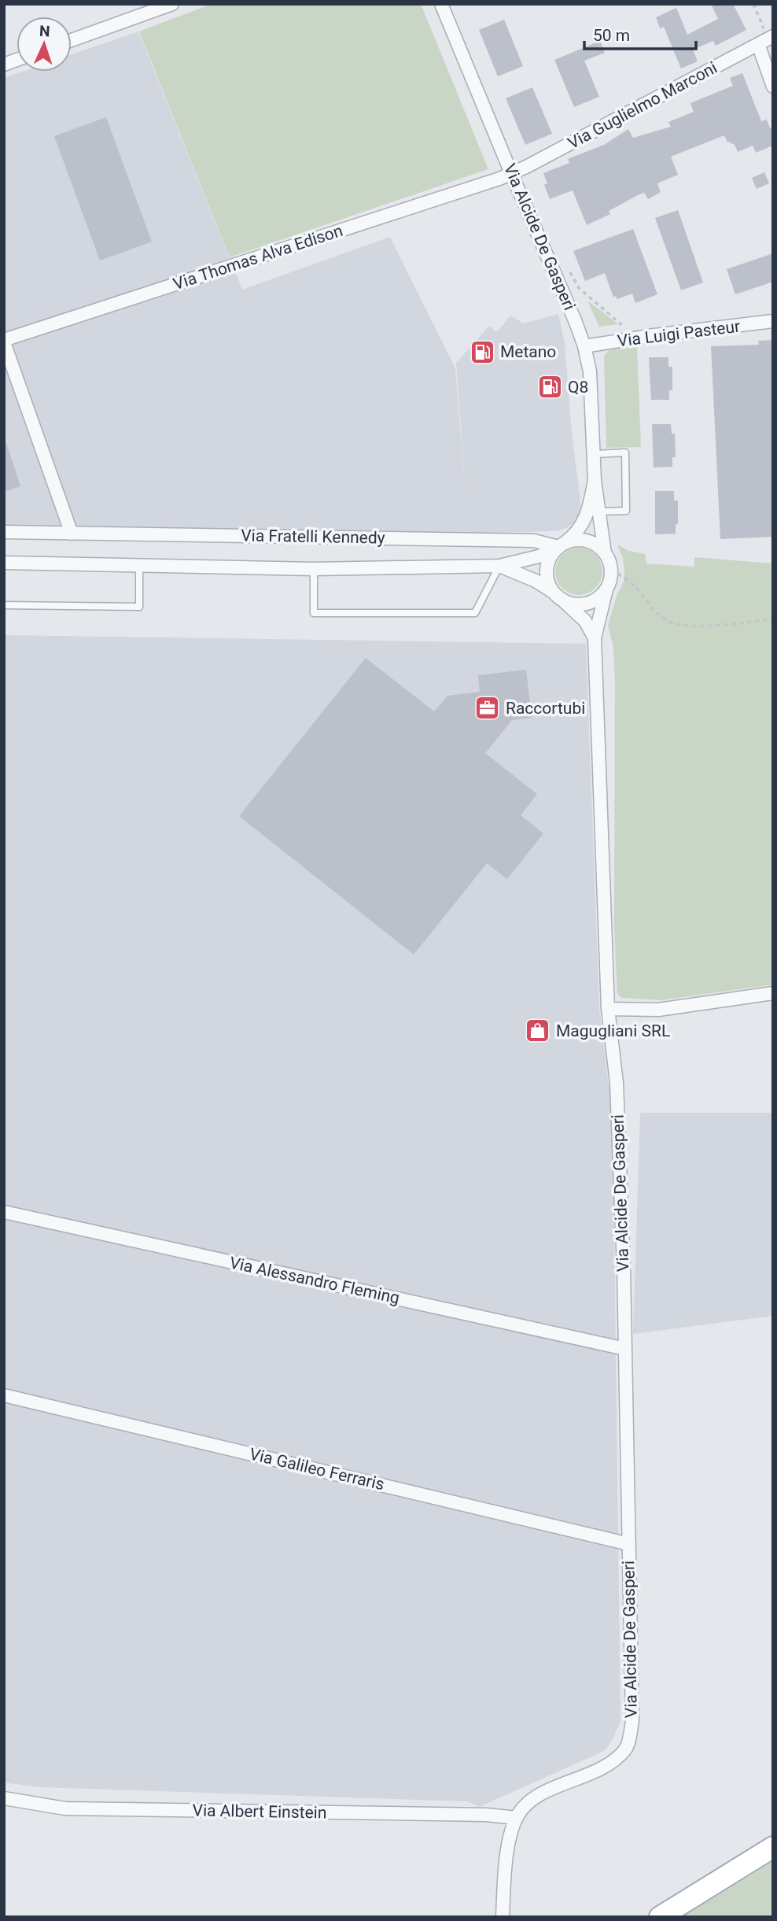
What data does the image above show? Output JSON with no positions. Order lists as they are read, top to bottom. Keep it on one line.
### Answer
{"streets":{"street":["Via Guglielmo Marconi","Via Alcide De Gasperi","Via Thomas Alva Edison","Via Luigi Pasteur","Via Fratelli Kennedy","Via Alessandro Fleming","Via Galileo Ferraris","Via Albert Einstein"]},"crossings":[["Via Guglielmo Marconi","Via Alcide De Gasperi"],["Via Guglielmo Marconi","Via Thomas Alva Edison"],["Via Alcide De Gasperi","Via Thomas Alva Edison"],["Via Alcide De Gasperi","Via Luigi Pasteur"],["Via Alcide De Gasperi","Via Fratelli Kennedy"],["Via Alcide De Gasperi","Via Alessandro Fleming"],["Via Alcide De Gasperi","Via Galileo Ferraris"],["Via Alcide De Gasperi","Via Albert Einstein"]],"places":{"fuel station":["Metano","Q8"],"office":["Raccortubi"],"shop":["Magugliani SRL"]},"scale_bar":"50 m","north":"top"}
